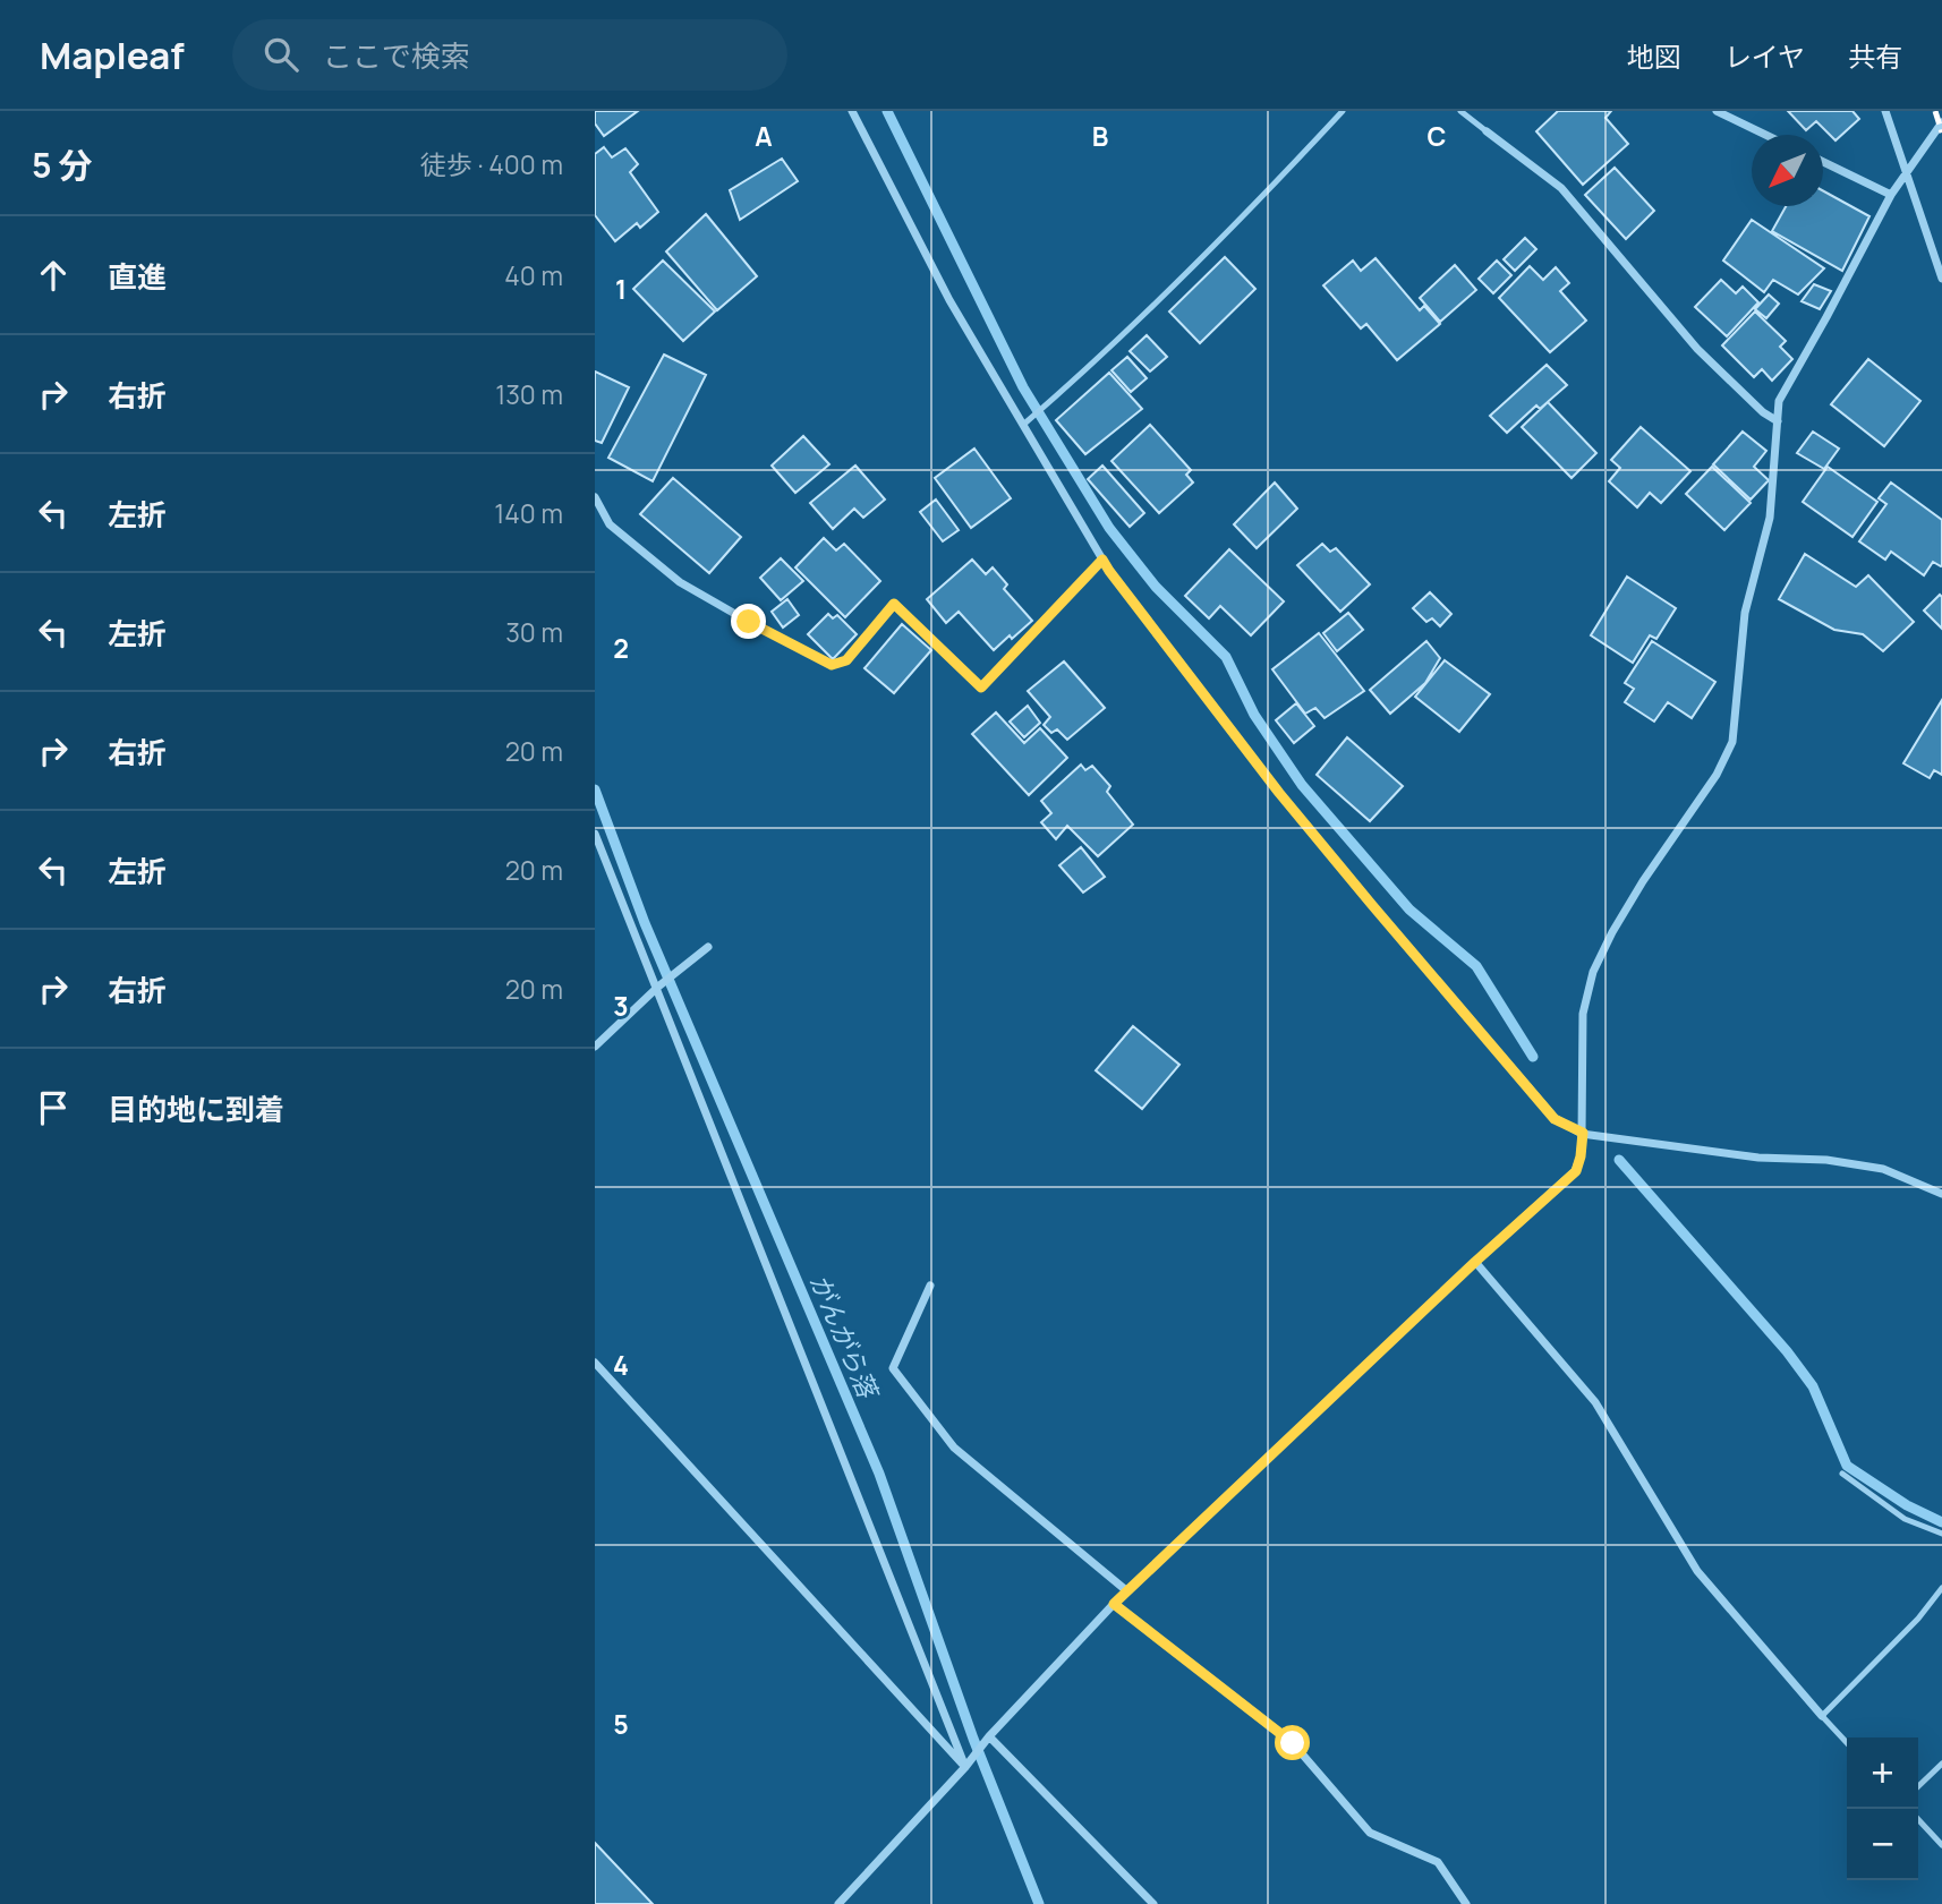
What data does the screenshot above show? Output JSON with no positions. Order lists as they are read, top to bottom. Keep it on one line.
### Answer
{"water":["がんがら落"],"north":"bottom left","page":{"header":"Mapleaf","search":"ここで検索","nav":["地図","レイヤ","共有"],"heading":["5 分","徒歩 · 400 m"],"list":[["直進","40 m"],["右折","130 m"],["左折","140 m"],["左折","30 m"],["右折","20 m"],["左折","20 m"],["右折","20 m"],"目的地に到着"],"map_buttons":["+","−"]},"grid":{"columns":["A","B","C"],"rows":["1","2","3","4","5"]}}
